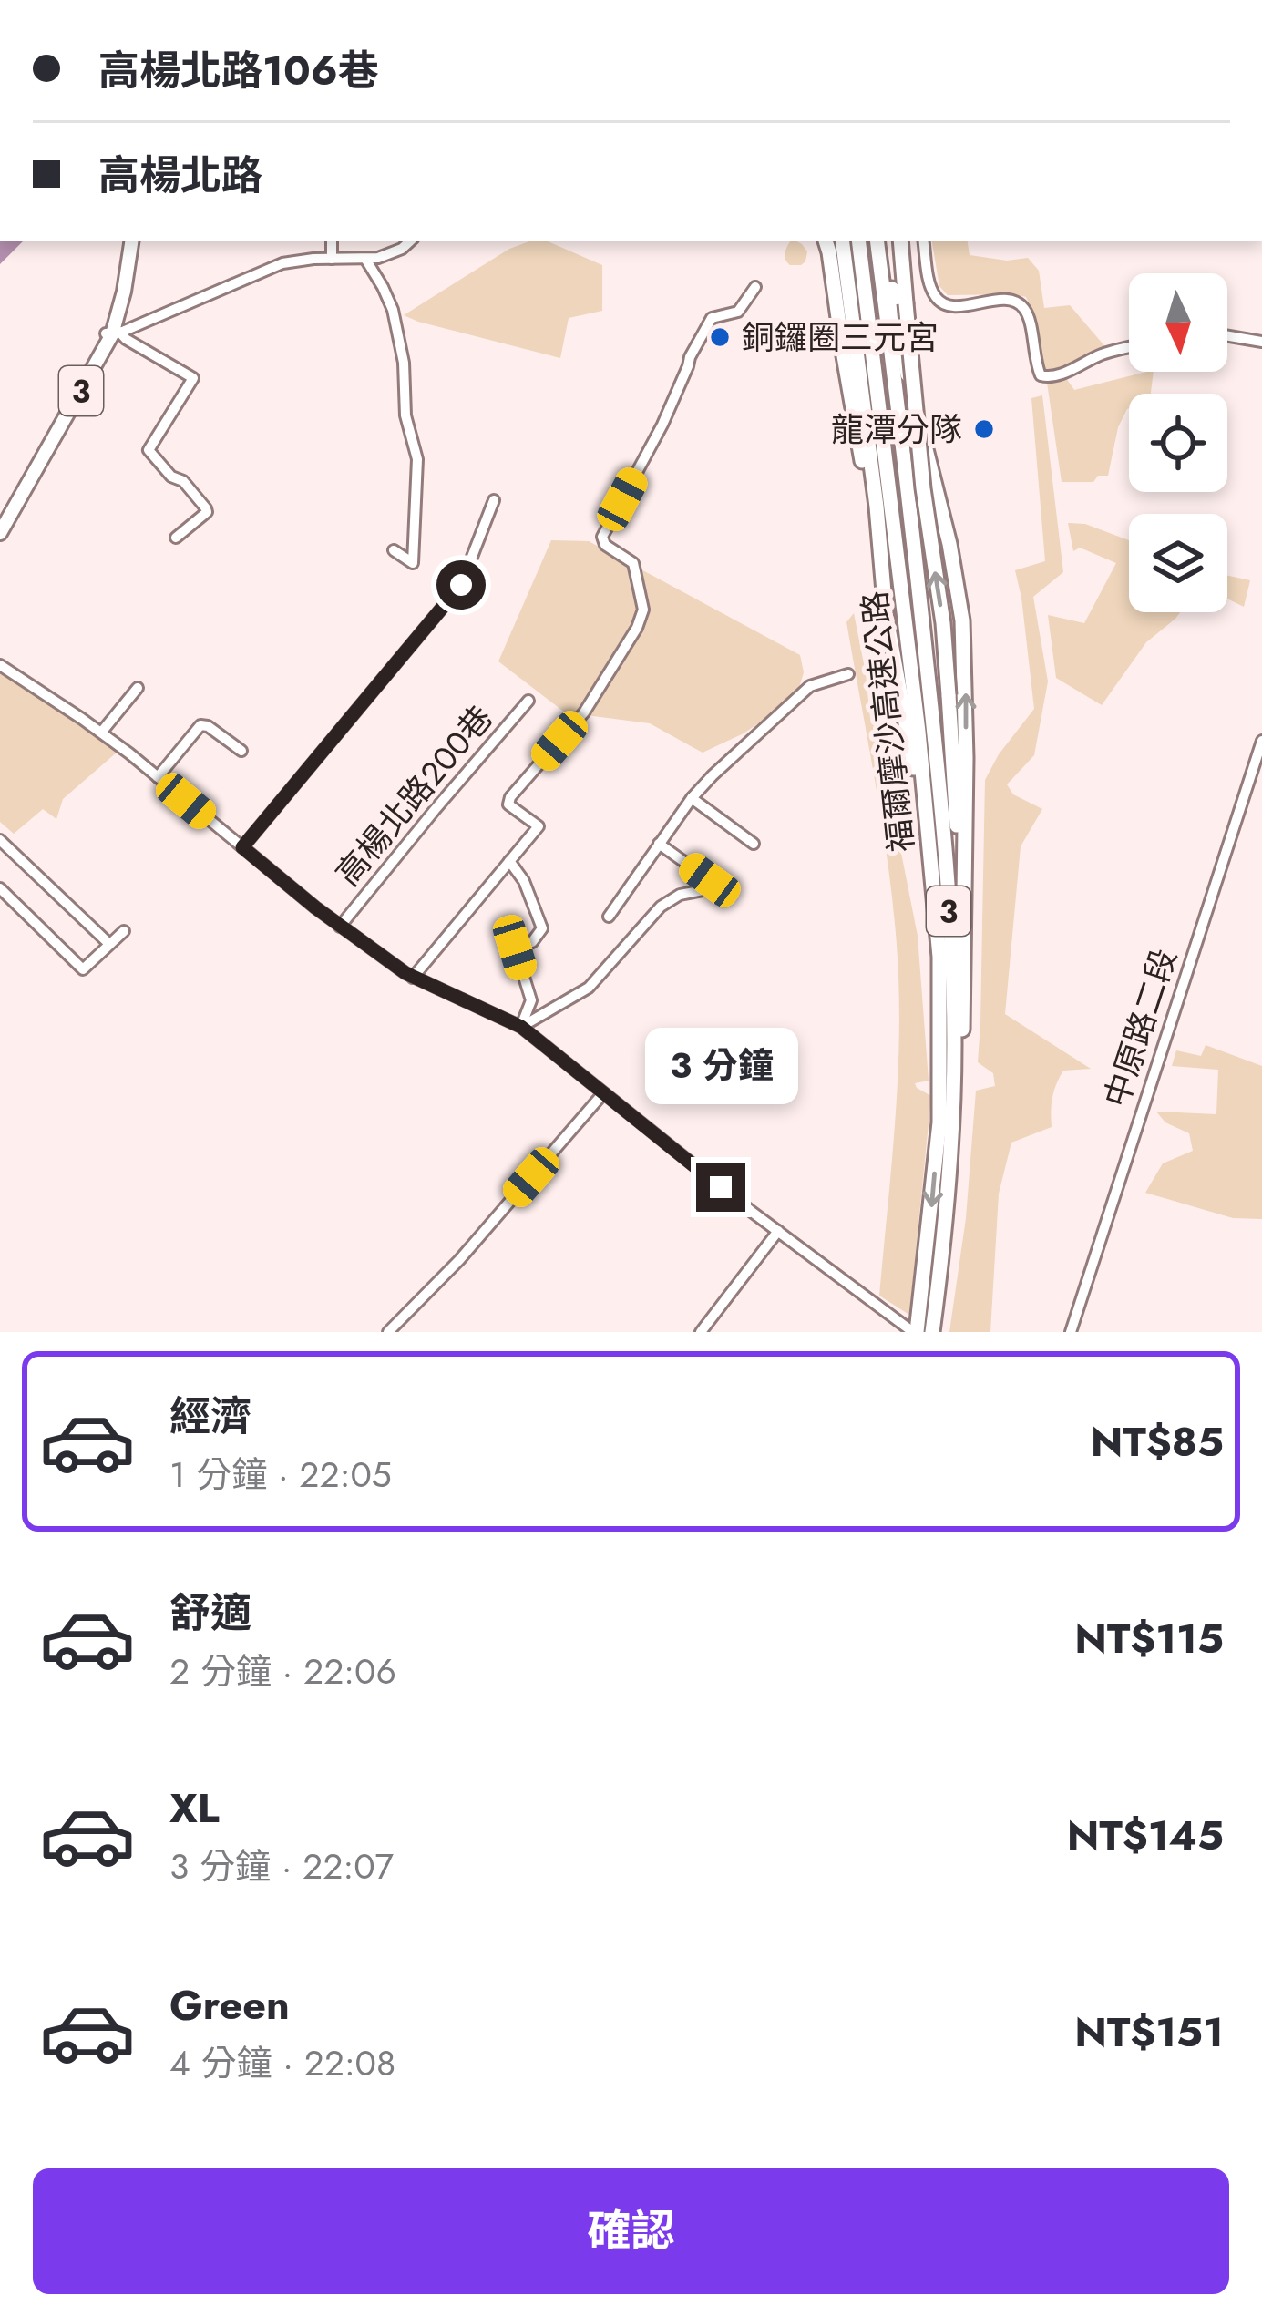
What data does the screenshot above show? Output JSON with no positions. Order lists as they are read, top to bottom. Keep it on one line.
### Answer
{"streets":{"highway":["3","福爾摩沙高速公路"],"street":["高楊北路200巷","中原路二段"]},"places":["銅鑼圈三元宮","龍潭分隊"],"north":"bottom","page":{"banner":["高楊北路106巷","高楊北路"],"bubble":"3 分鐘","list":[{"name":"經濟","note":"1 分鐘 · 22:05","value":"NT$85"},{"name":"舒適","note":"2 分鐘 · 22:06","value":"NT$115"},{"name":"XL","note":"3 分鐘 · 22:07","value":"NT$145"},{"name":"Green","note":"4 分鐘 · 22:08","value":"NT$151"}],"buttons":"確認"}}
